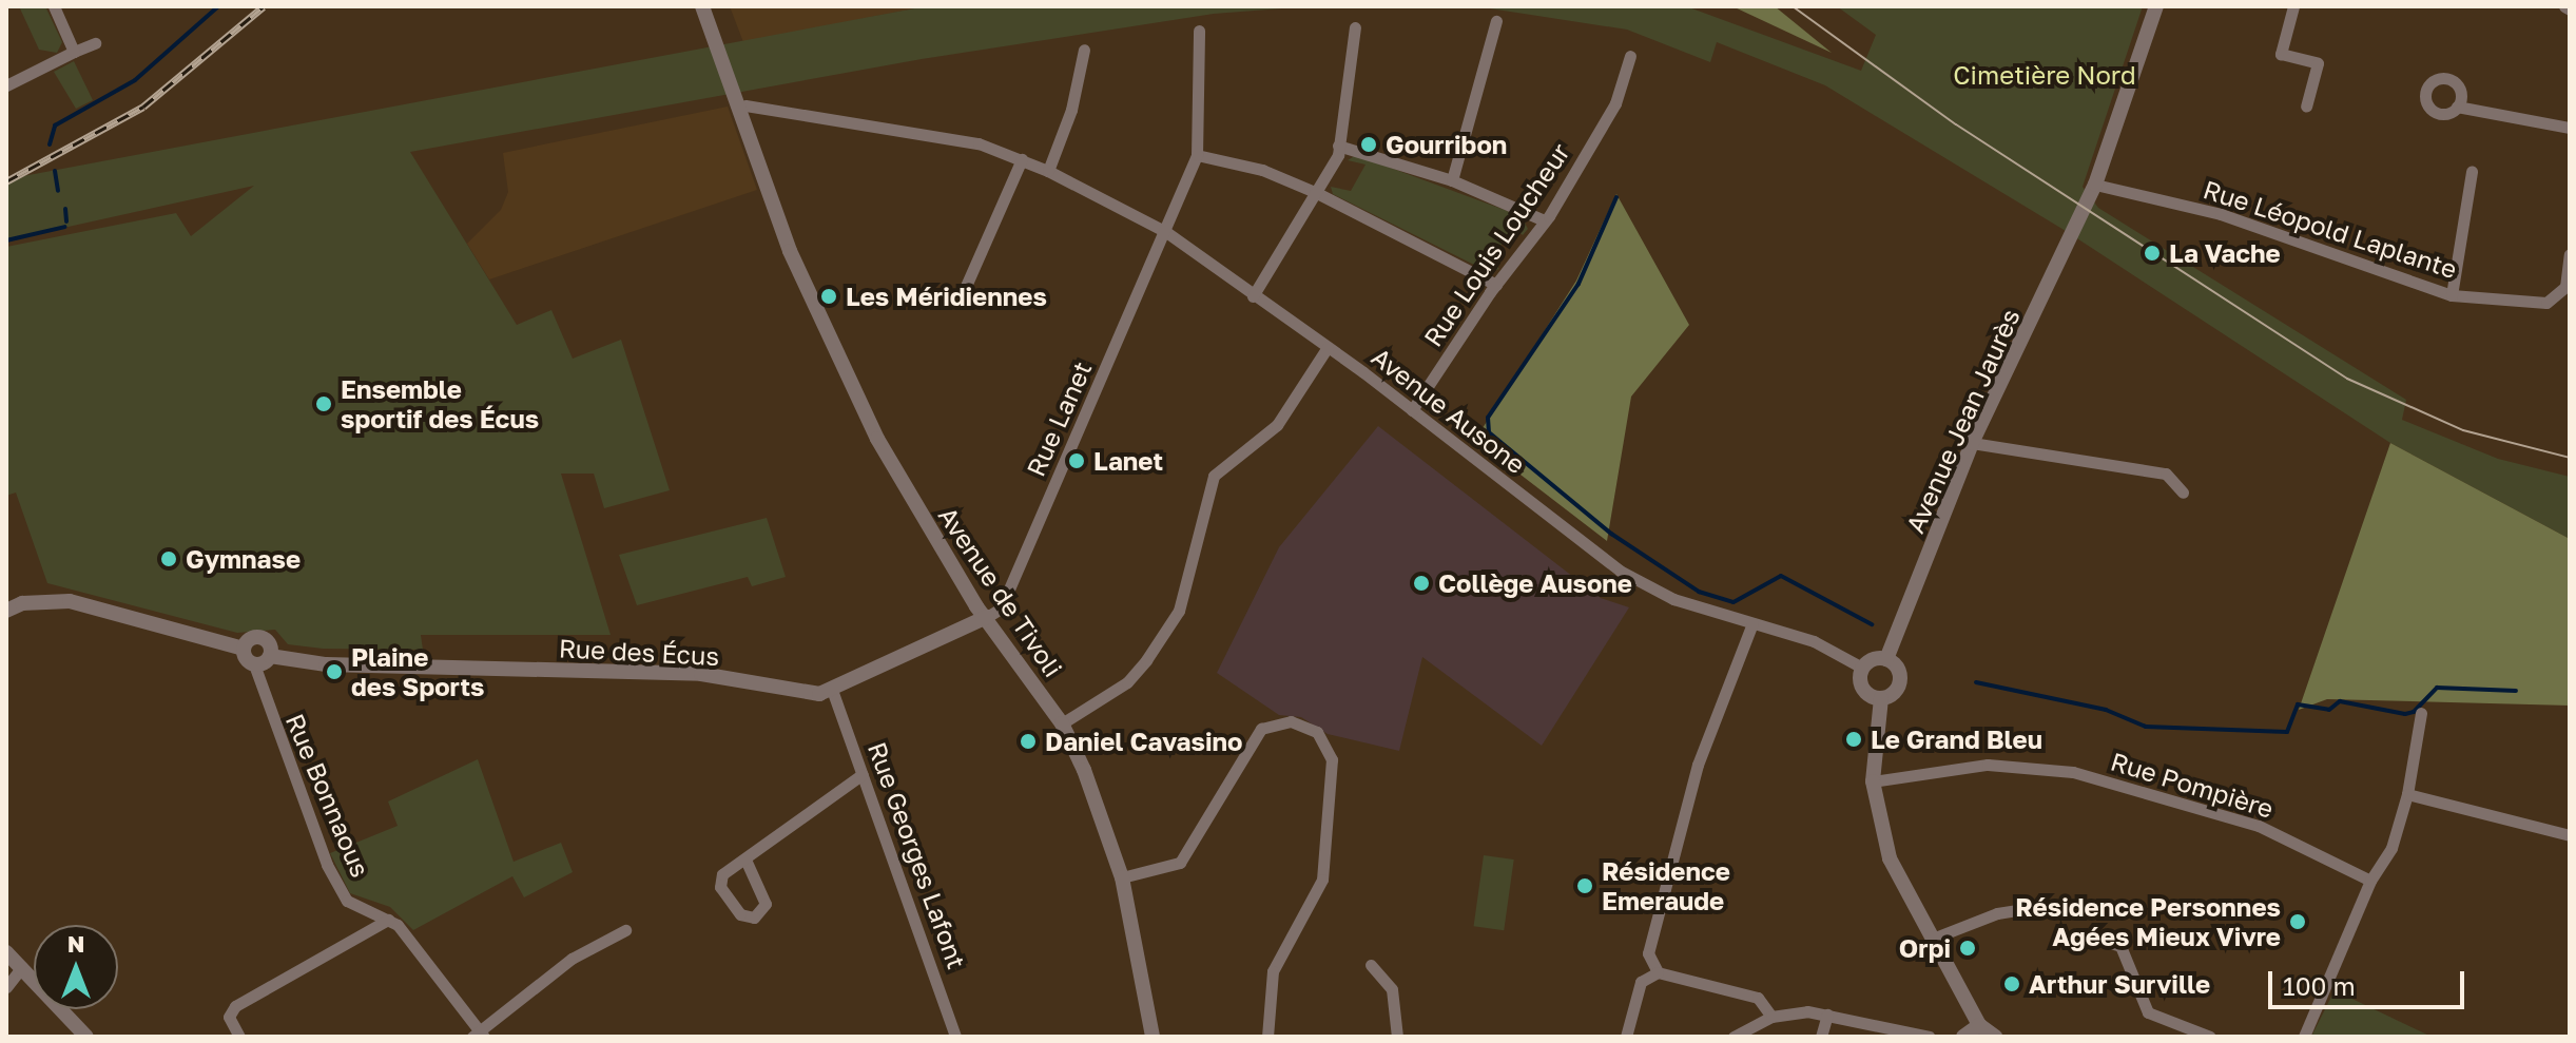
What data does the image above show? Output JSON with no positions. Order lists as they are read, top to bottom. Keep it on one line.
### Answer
{"streets":{"street":["Rue Léopold Laplante","Rue Louis Loucheur","Avenue Ausone","Rue Lanet","Avenue Jean Jaurès","Avenue de Tivoli","Rue des Écus","Rue Pompière","Rue Bonnaous","Rue Georges Lafont"]},"crossings":[["Rue Léopold Laplante","Avenue Jean Jaurès"],["Rue Louis Loucheur","Avenue Ausone"],["Avenue Ausone","Rue Lanet"],["Avenue Ausone","Avenue Jean Jaurès"],["Avenue Ausone","Avenue de Tivoli"],["Rue Lanet","Avenue de Tivoli"],["Rue Lanet","Rue des Écus"],["Avenue de Tivoli","Rue des Écus"],["Rue des Écus","Rue Georges Lafont"]],"parks":["Cimetière Nord"],"places":["Gourribon","La Vache","Les Méridiennes","Ensemble sportif des Écus","Lanet","Gymnase","Collège Ausone","Plaine des Sports","Le Grand Bleu","Daniel Cavasino","Résidence Emeraude","Résidence Personnes Agées Mieux Vivre","Orpi","Arthur Surville"],"scale_bar":"100 m","north":"top"}
